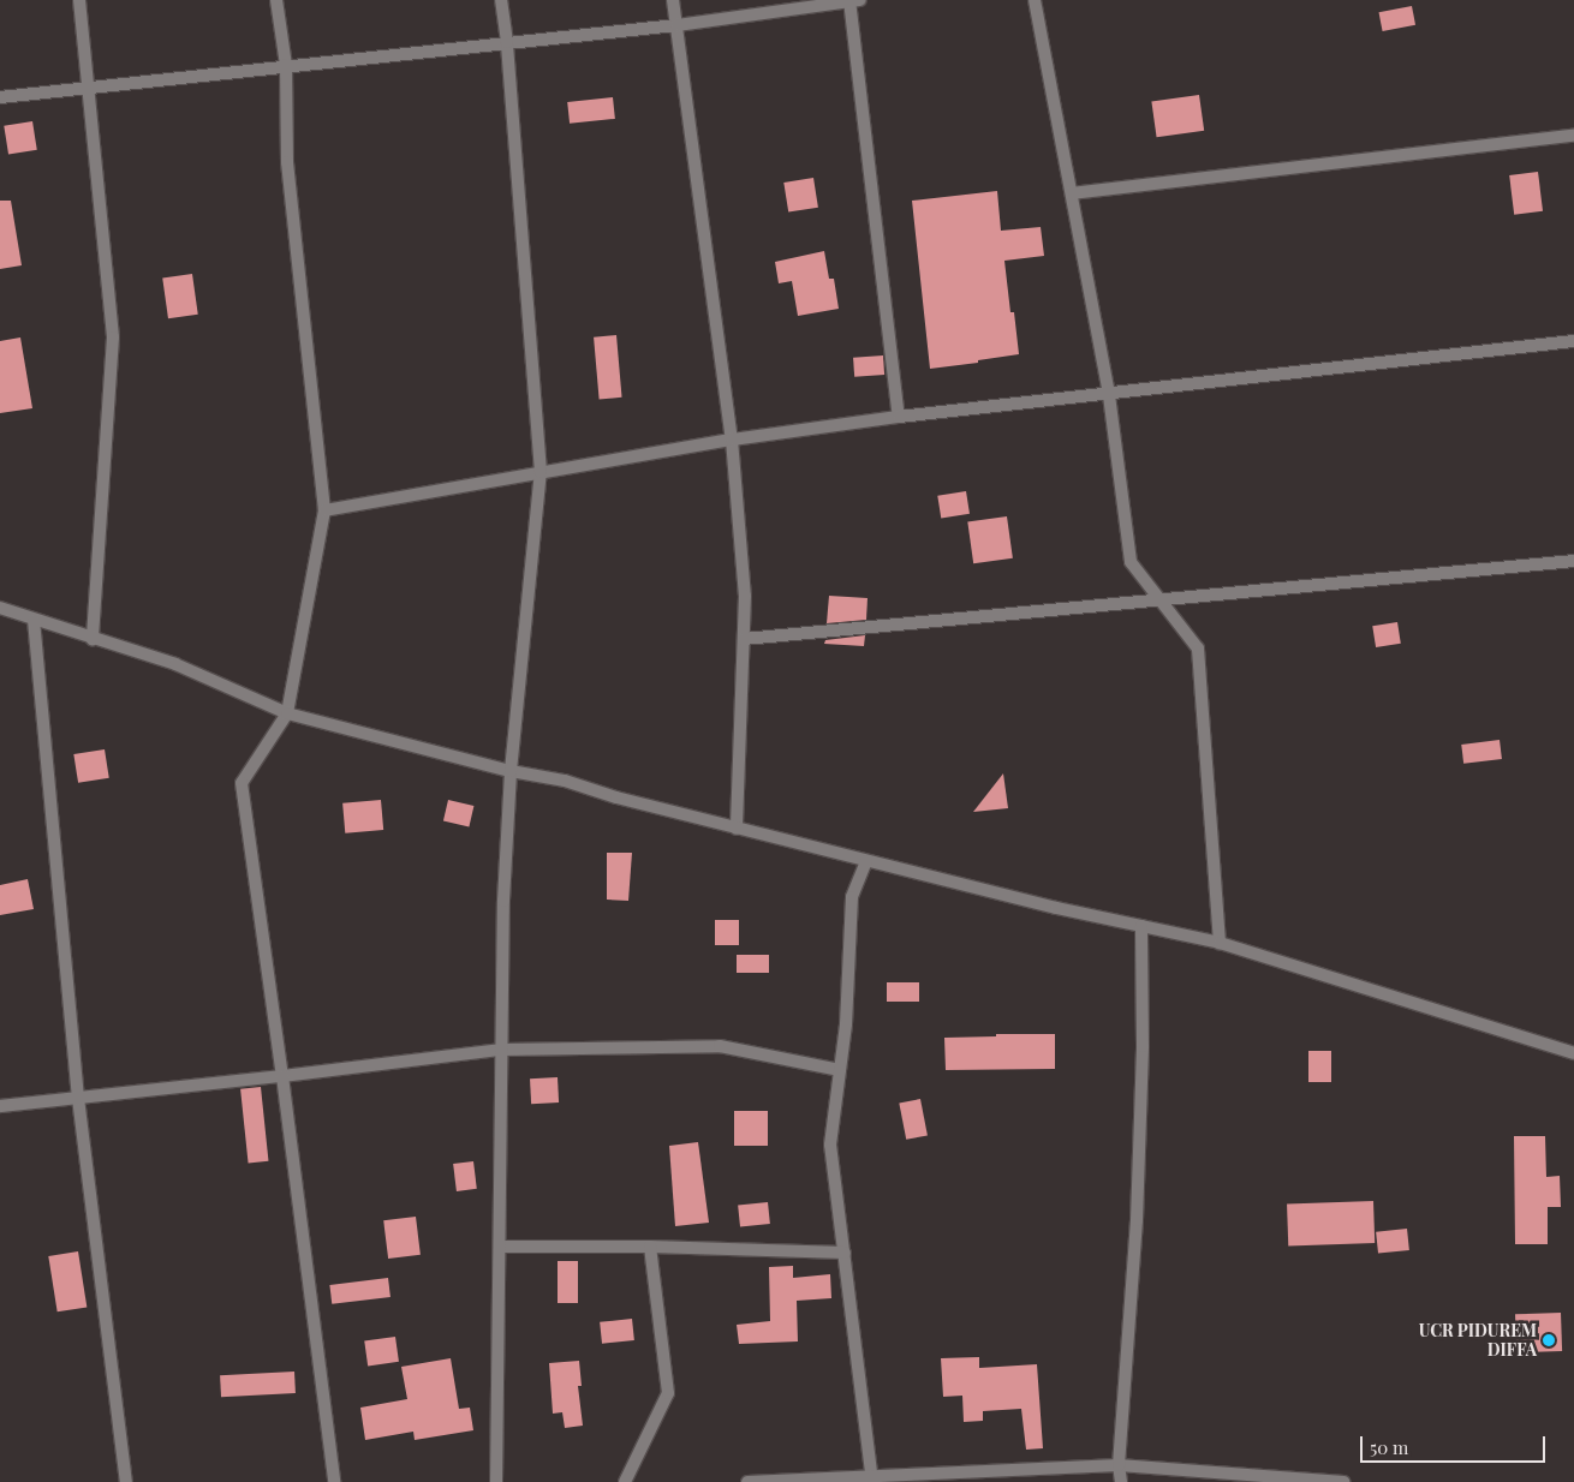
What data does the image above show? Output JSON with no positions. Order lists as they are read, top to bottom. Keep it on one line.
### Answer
{"places":["UCR PIDUREM DIFFA"],"scale_bar":"50 m"}
